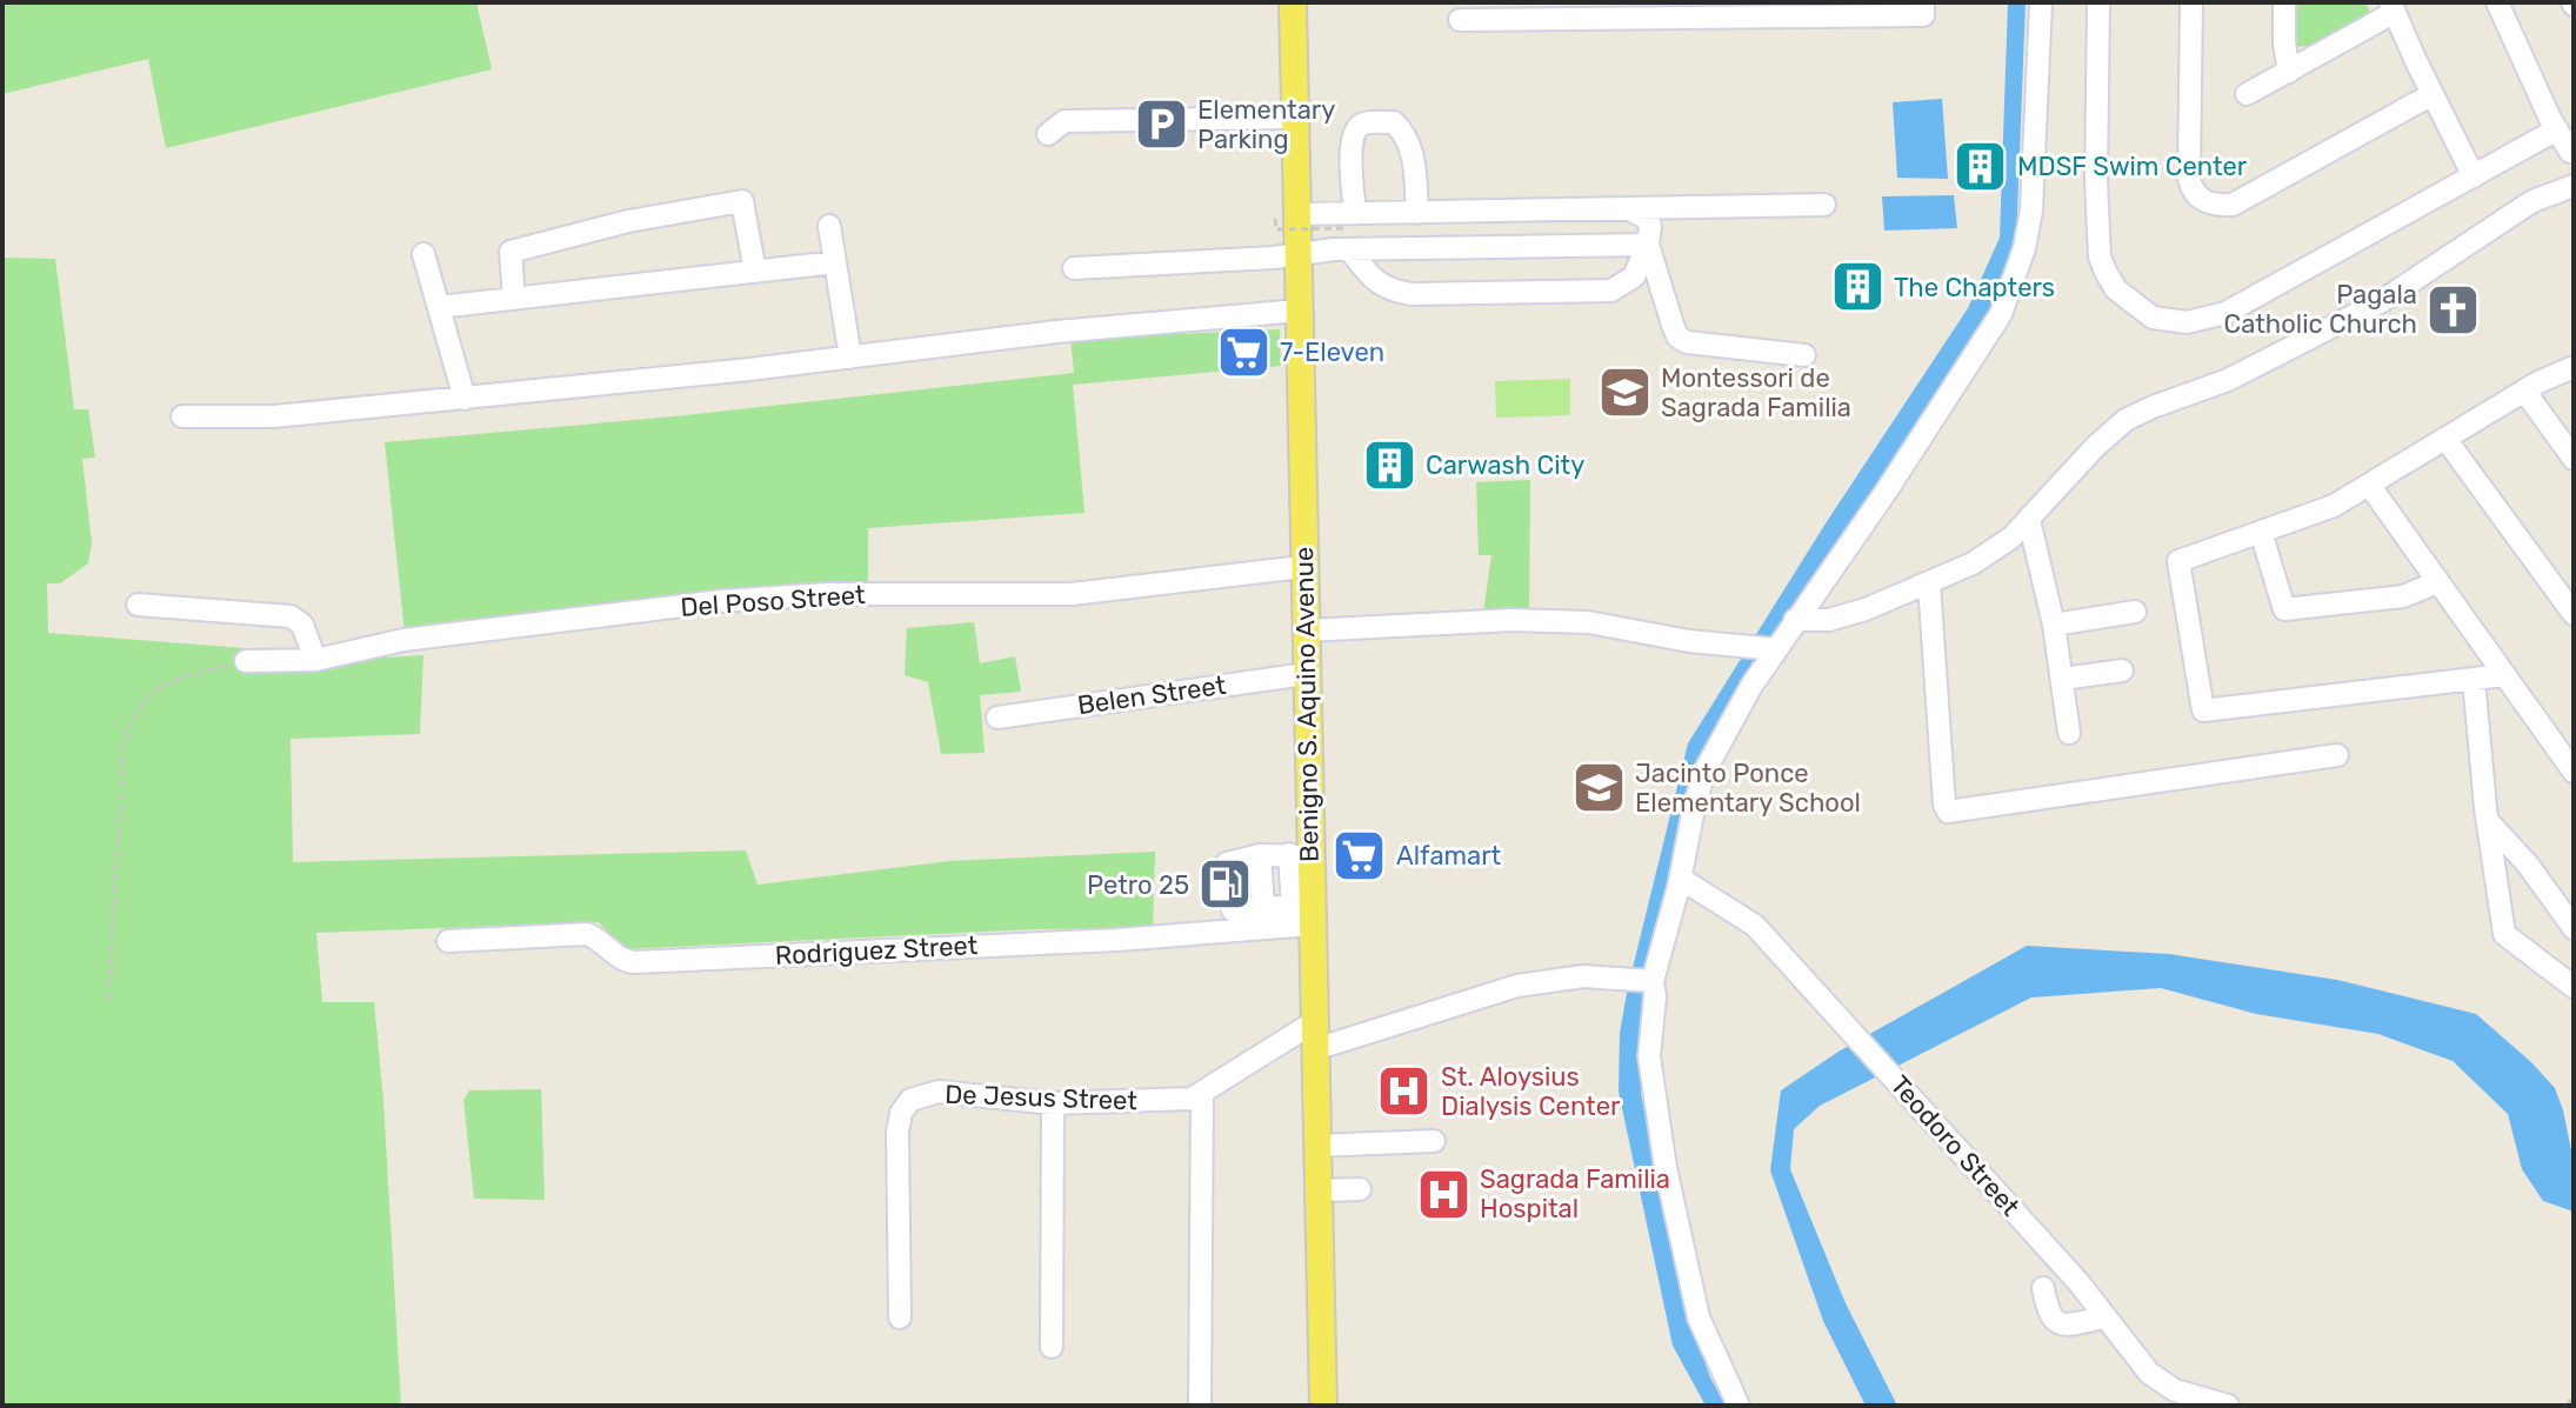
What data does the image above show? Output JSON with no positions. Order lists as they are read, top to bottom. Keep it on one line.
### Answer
{"streets":{"main road":["Benigno S. Aquino Avenue"],"street":["Del Poso Street","Belen Street","Rodriguez Street","De Jesus Street","Teodoro Street"]},"crossings":[["Del Poso Street","Benigno S. Aquino Avenue"],["Belen Street","Benigno S. Aquino Avenue"],["Benigno S. Aquino Avenue","Rodriguez Street"],["Benigno S. Aquino Avenue","De Jesus Street"]],"places":{"parking":["Elementary Parking"],"building":["MDSF Swim Center","The Chapters","Carwash City"],"church":["Pagala Catholic Church"],"supermarket":["7-Eleven","Alfamart"],"school or university":["Montessori de Sagrada Familia","Jacinto Ponce Elementary School"],"fuel station":["Petro 25"],"hospital":["St. Aloysius Dialysis Center","Sagrada Familia Hospital"]}}
